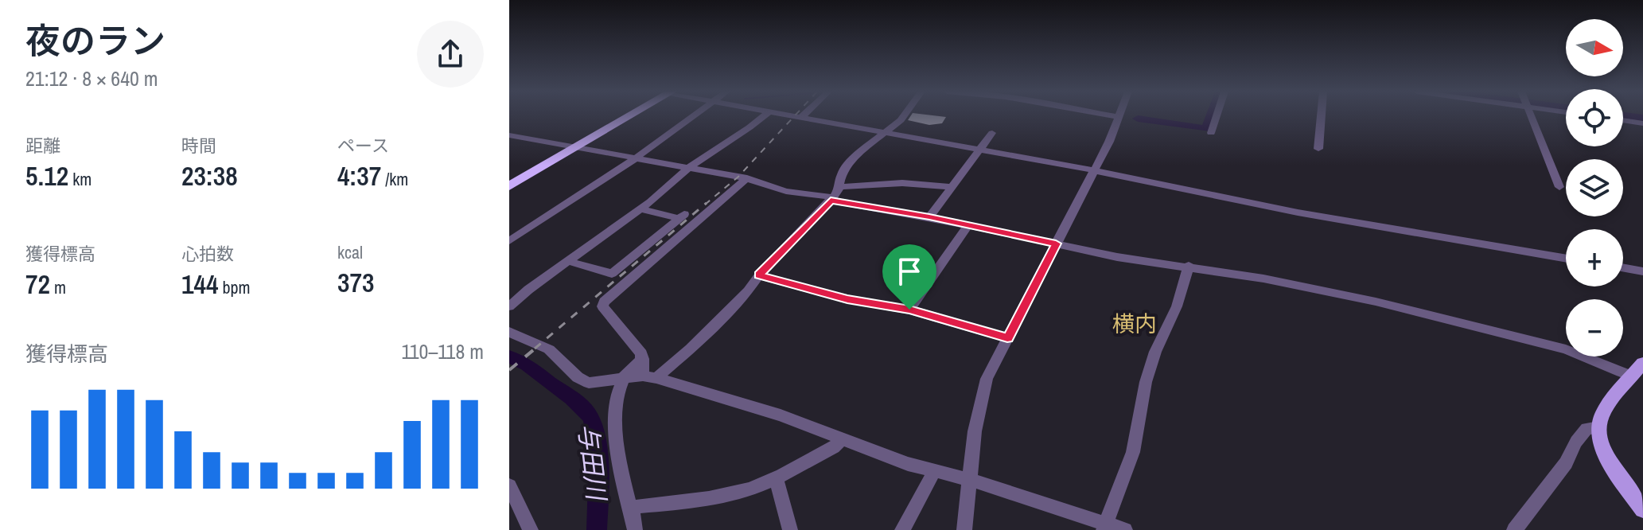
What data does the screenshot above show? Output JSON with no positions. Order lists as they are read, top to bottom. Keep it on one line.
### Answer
{"districts":["横内"],"water":["与田川"],"north":"right","page":{"heading":["夜のラン","21:12 · 8 × 640 m"],"map_buttons":["+","−"],"stats":[["距離","5.12 km"],["時間","23:38"],["ペース","4:37 /km"],["獲得標高","72 m"],["心拍数","144 bpm"],["kcal","373"]],"chart":["獲得標高","110–118 m"]}}
